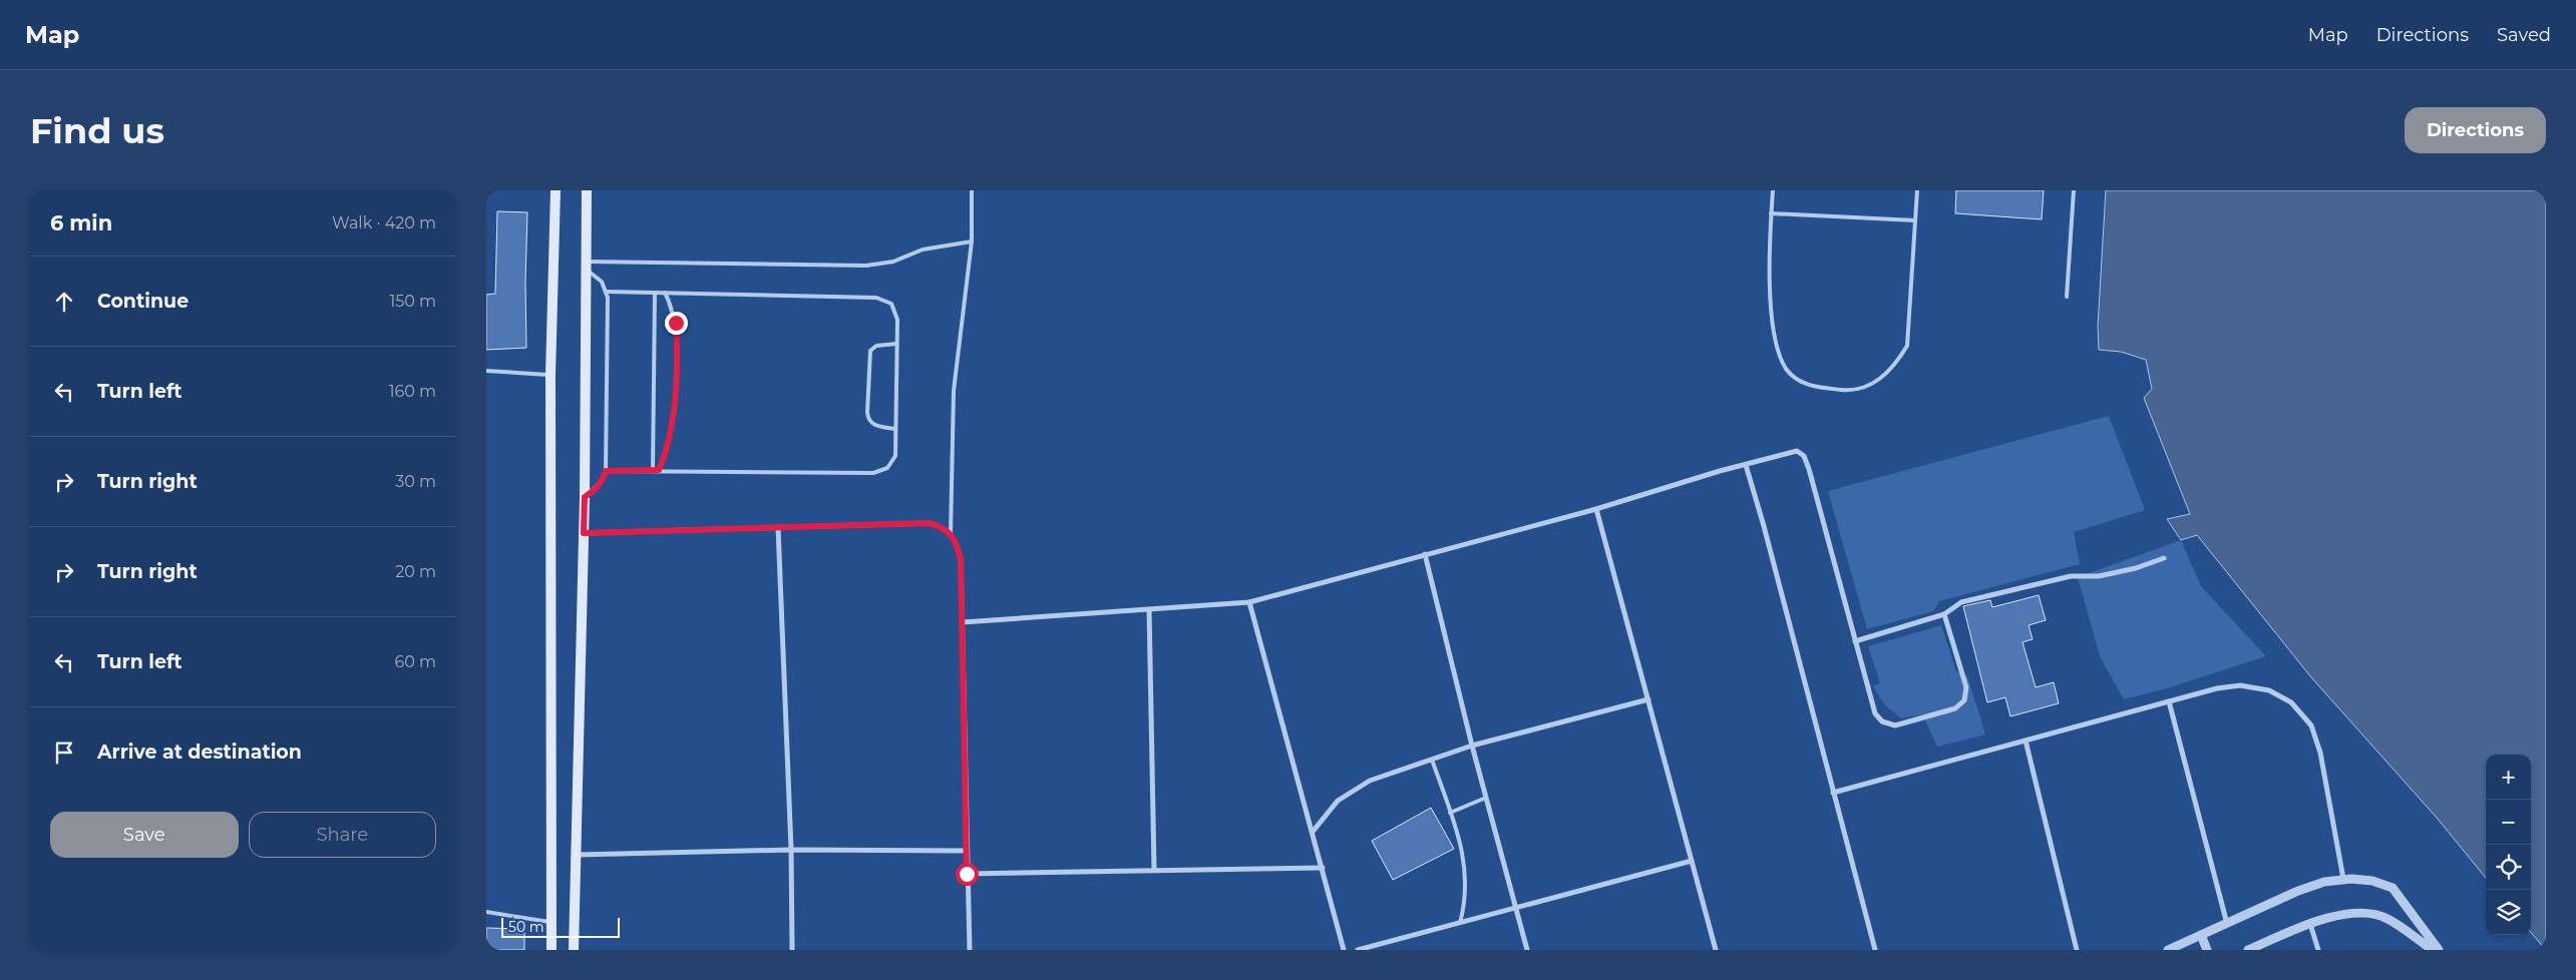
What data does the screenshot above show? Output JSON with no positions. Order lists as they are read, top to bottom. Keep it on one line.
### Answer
{"scale_bar":"50 m","page":{"header":"Map","nav":["Map","Directions","Saved"],"buttons":["Directions",["Save","Share"]],"title":"Find us","heading":["6 min","Walk · 420 m"],"list":[["Continue","150 m"],["Turn left","160 m"],["Turn right","30 m"],["Turn right","20 m"],["Turn left","60 m"],"Arrive at destination"],"map_buttons":["+","−"],"scale":"50 m"}}
